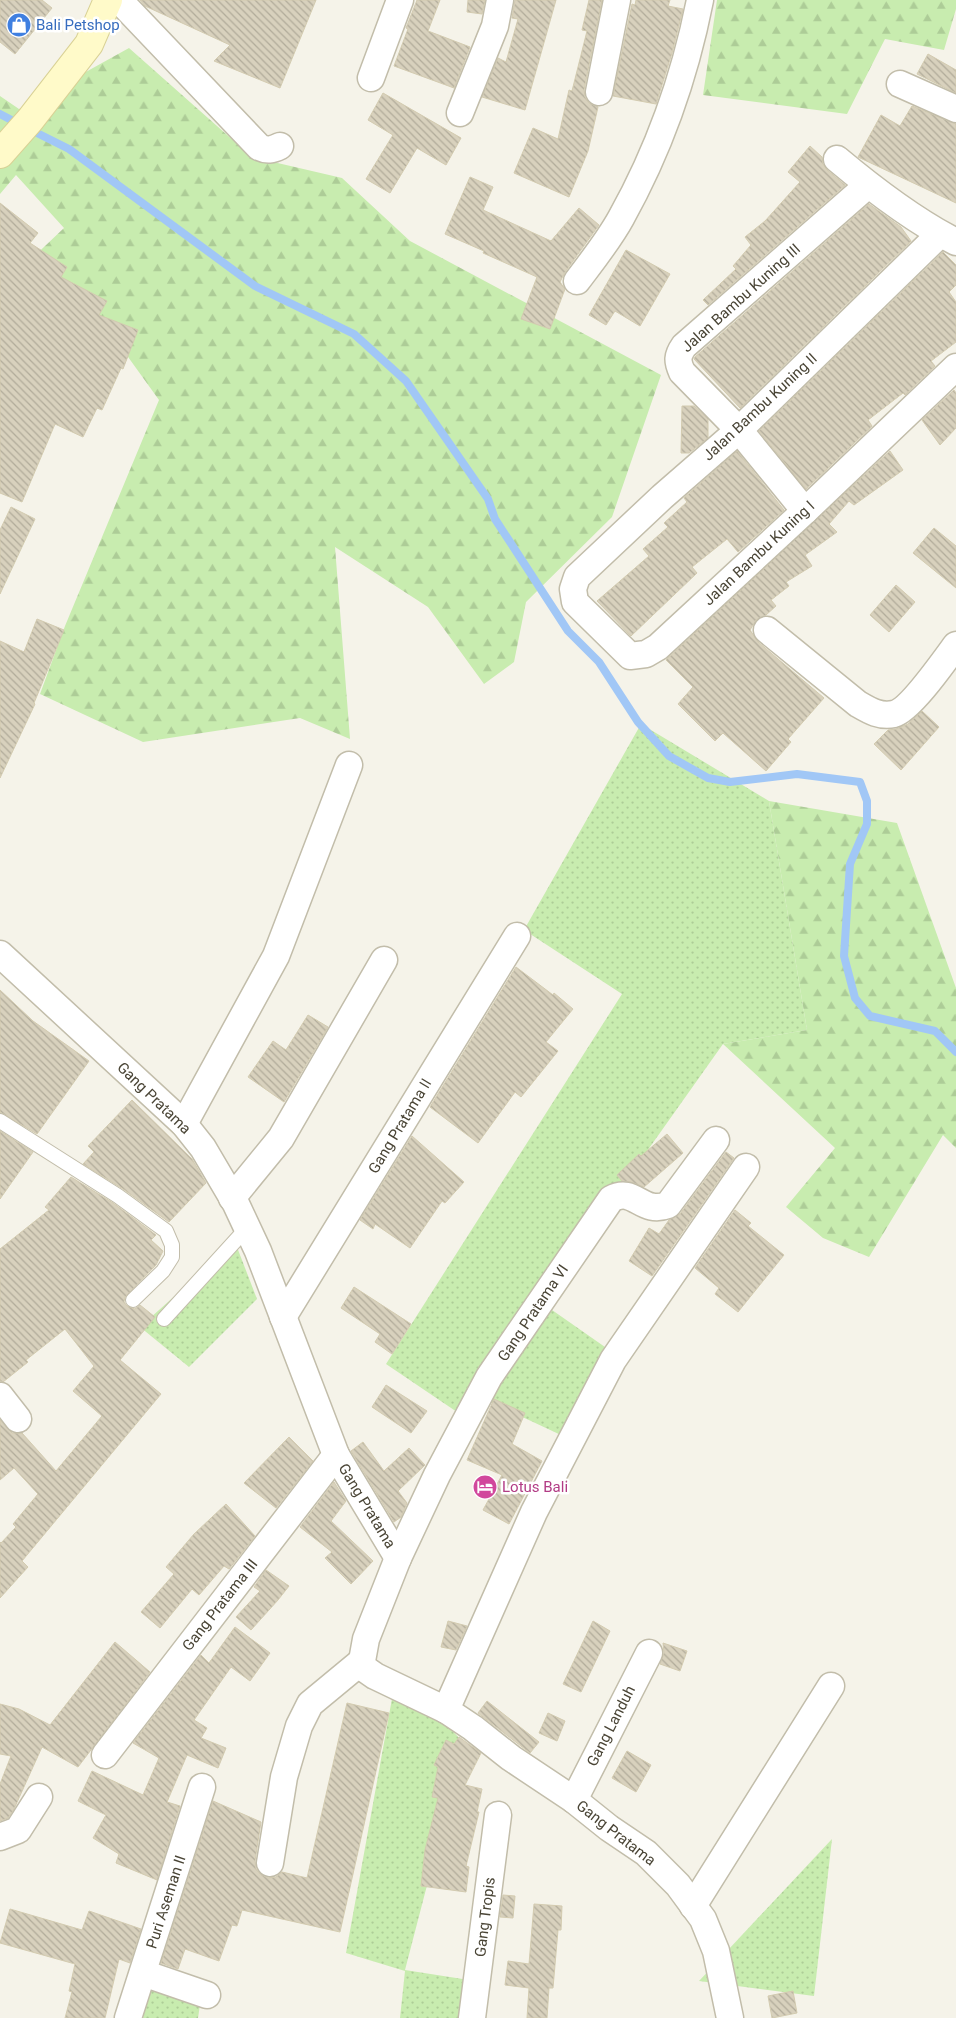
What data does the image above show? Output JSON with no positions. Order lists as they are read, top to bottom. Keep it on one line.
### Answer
{"streets":{"street":["Jalan Bambu Kuning III","Jalan Bambu Kuning II","Jalan Bambu Kuning I","Gang Pratama","Gang Pratama II","Gang Pratama VI","Gang Pratama III","Gang Landuh","Puri Aseman II","Gang Tropis"]},"crossings":[["Jalan Bambu Kuning III","Jalan Bambu Kuning II"],["Jalan Bambu Kuning III","Jalan Bambu Kuning I"],["Jalan Bambu Kuning II","Jalan Bambu Kuning I"],["Gang Pratama","Gang Pratama II"],["Gang Pratama","Gang Pratama VI"],["Gang Pratama","Gang Pratama III"],["Gang Pratama","Gang Landuh"]],"places":{"shop":["Bali Petshop"],"hotel":["Lotus Bali"]}}
